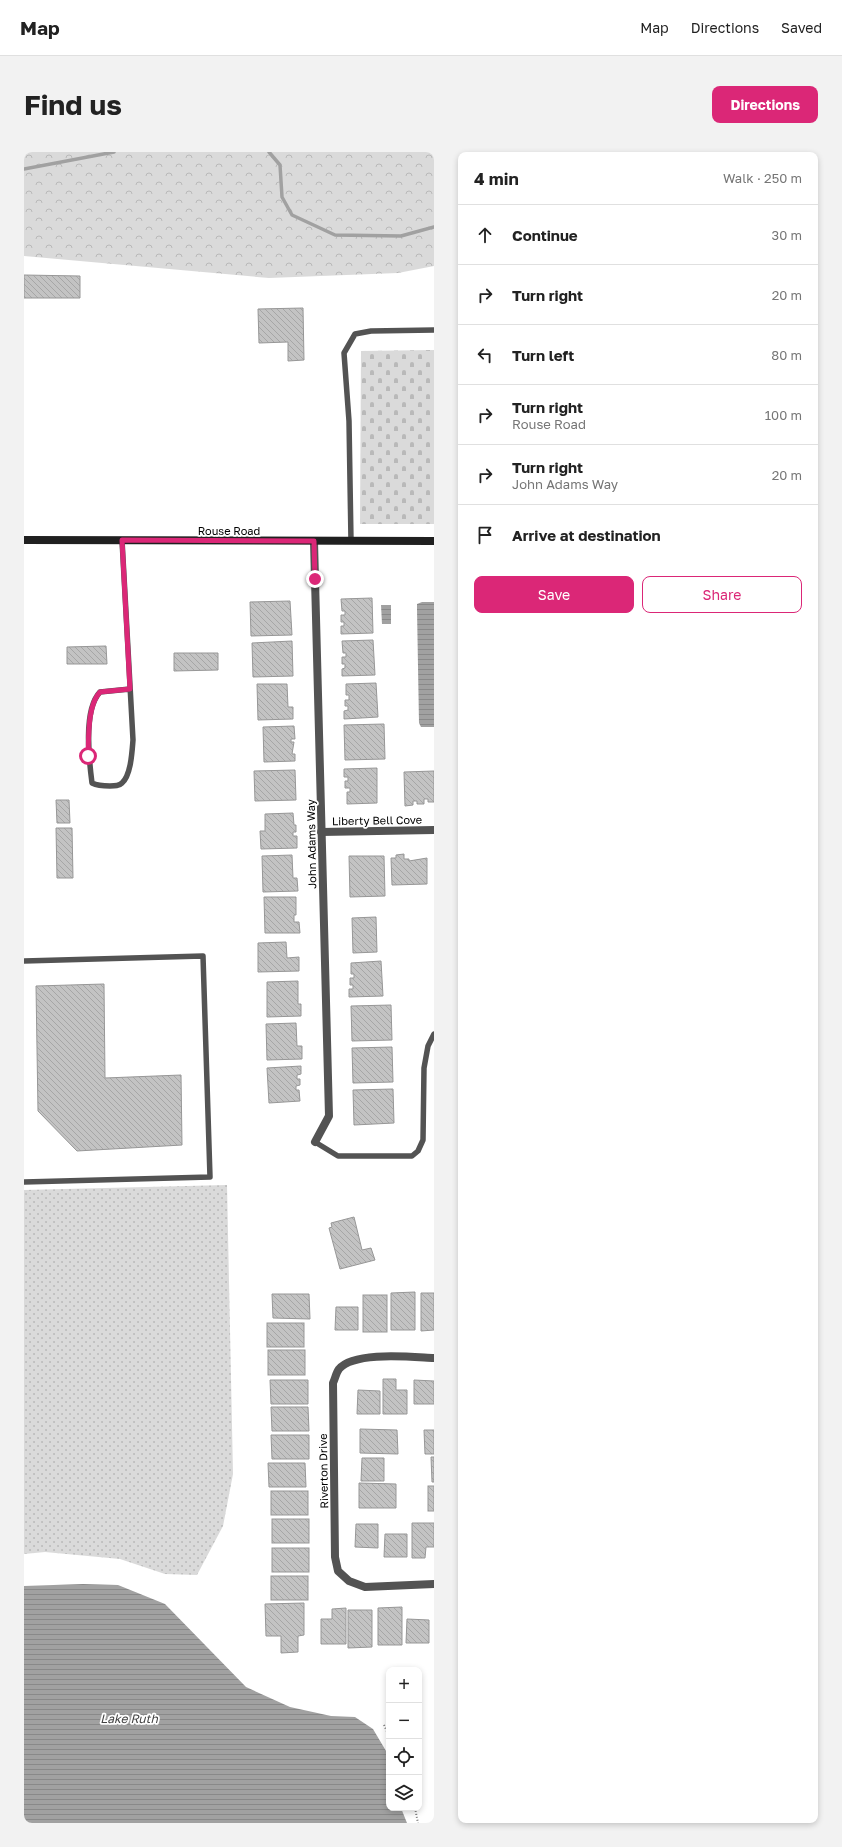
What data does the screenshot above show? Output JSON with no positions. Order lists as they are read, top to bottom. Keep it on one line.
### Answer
{"streets":{"street":["Rouse Road","Liberty Bell Cove","John Adams Way","Riverton Drive"]},"crossings":[["Rouse Road","John Adams Way"],["Liberty Bell Cove","John Adams Way"]],"water":["Lake Ruth"],"page":{"header":"Map","nav":["Map","Directions","Saved"],"buttons":["Directions",["Save","Share"]],"title":"Find us","heading":["4 min","Walk · 250 m"],"list":[["Continue","30 m"],["Turn right","20 m"],["Turn left","80 m"],["Turn right","Rouse Road","100 m"],["Turn right","John Adams Way","20 m"],"Arrive at destination"],"map_buttons":["+","−"]}}
